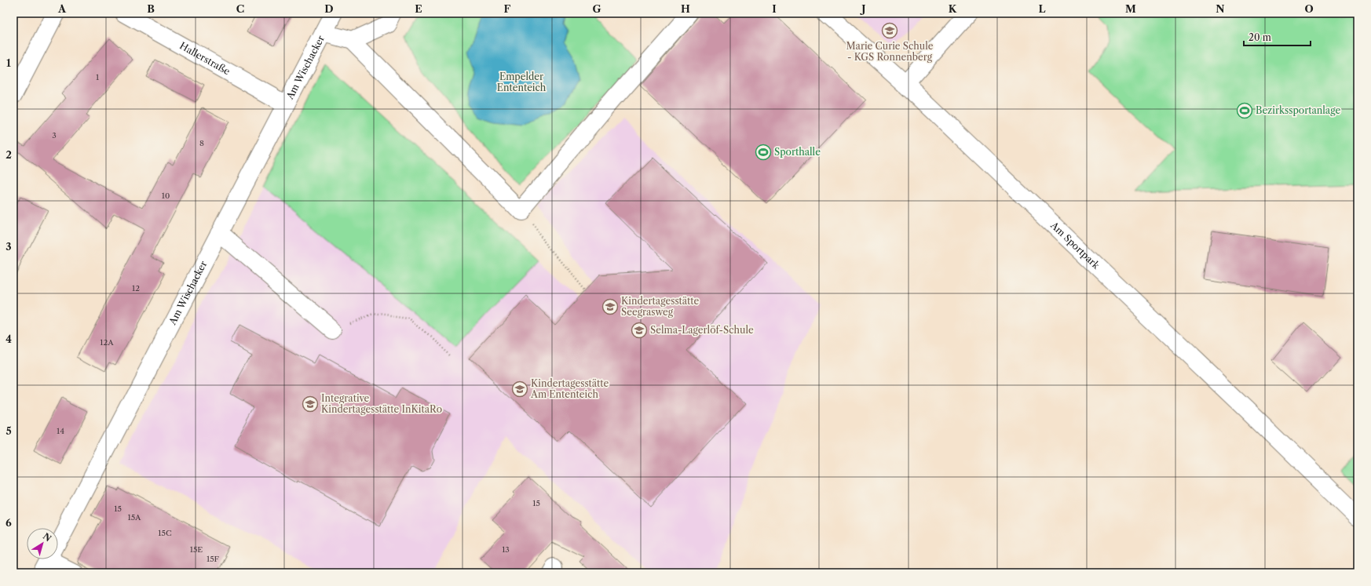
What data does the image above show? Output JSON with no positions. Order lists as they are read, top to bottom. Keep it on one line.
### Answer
{"streets":{"street":["Hallerstraße","Am Wischacker","Am Sportpark"]},"crossings":[["Hallerstraße","Am Wischacker"]],"parks":["Empelder Ententeich"],"places":{"school or university":["Marie Curie Schule - KGS Ronnenberg","Kindertagesstätte Seegrasweg","Selma-Lagerlöf-Schule","Kindertagesstätte Am Ententeich","Integrative Kindertagesstätte InKitaRo"],"sports":["Bezirkssportanlage","Sporthalle"]},"house_numbers":["1","3","8","10","12","12A","14","15","15","15A","15C","15E","13","15F"],"scale_bar":"20 m","north":"top right","grid":{"columns":["A","B","C","D","E","F","G","H","I","J","K","L","M","N","O"],"rows":["1","2","3","4","5","6"]}}
